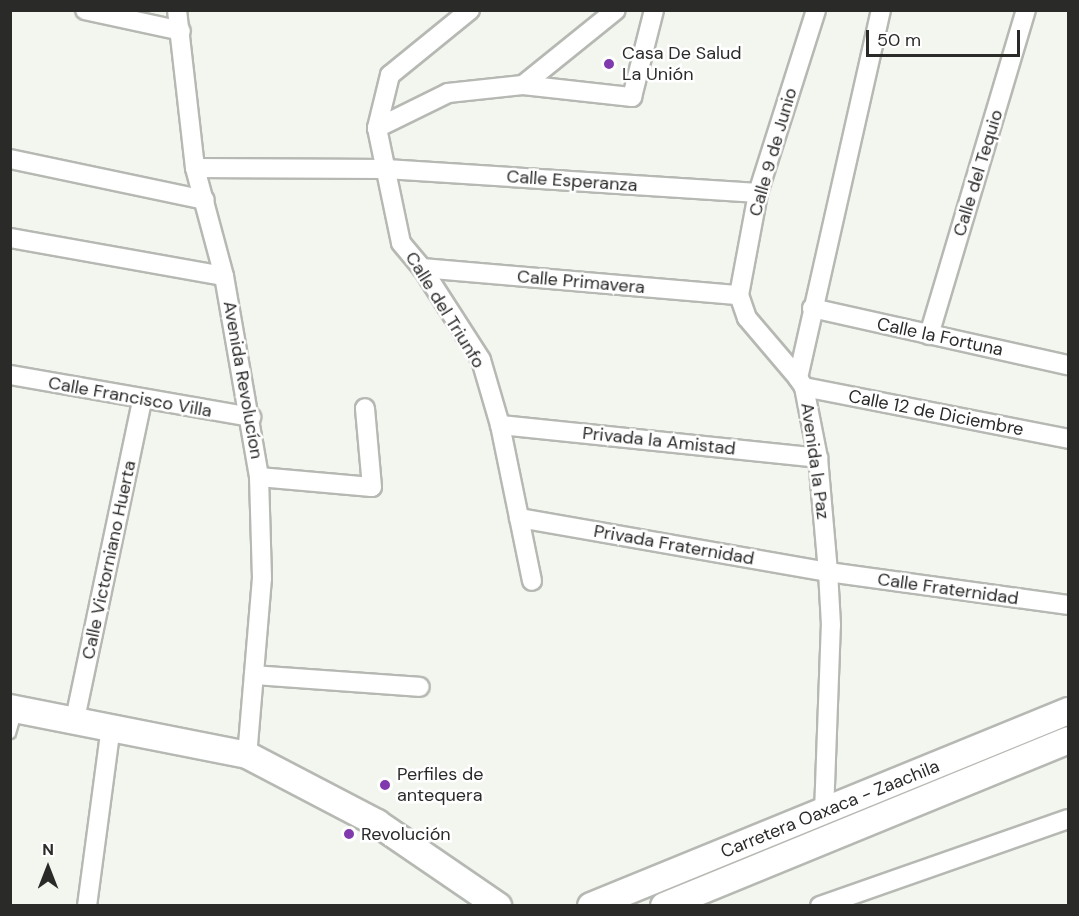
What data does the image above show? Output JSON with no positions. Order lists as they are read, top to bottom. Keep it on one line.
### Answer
{"streets":{"main road":["Carretera Oaxaca - Zaachila"],"street":["Calle 9 de Junio","Calle del Tequio","Calle Esperanza","Calle Primavera","Calle del Triunfo","Calle la Fortuna","Avenida Revolucíon","Calle Francisco Villa","Calle 12 de Diciembre","Privada la Amistad","Avenida la Paz","Privada Fraternidad","Calle Victorniano Huerta","Calle Fraternidad"]},"crossings":[["Calle 9 de Junio","Calle Esperanza"],["Calle 9 de Junio","Calle Primavera"],["Calle del Tequio","Calle la Fortuna"],["Calle Esperanza","Calle del Triunfo"],["Calle Esperanza","Avenida Revolucíon"],["Calle Primavera","Calle del Triunfo"],["Calle del Triunfo","Privada la Amistad"],["Calle del Triunfo","Privada Fraternidad"],["Calle la Fortuna","Avenida la Paz"],["Avenida Revolucíon","Calle Francisco Villa"],["Calle Francisco Villa","Calle Victorniano Huerta"],["Calle 12 de Diciembre","Avenida la Paz"],["Privada la Amistad","Avenida la Paz"],["Avenida la Paz","Privada Fraternidad"],["Avenida la Paz","Calle Fraternidad"],["Avenida la Paz","Carretera Oaxaca - Zaachila"],["Privada Fraternidad","Calle Fraternidad"]],"places":["Casa De Salud La Unión","Perfiles de antequera","Revolución"],"scale_bar":"50 m","north":"top"}
